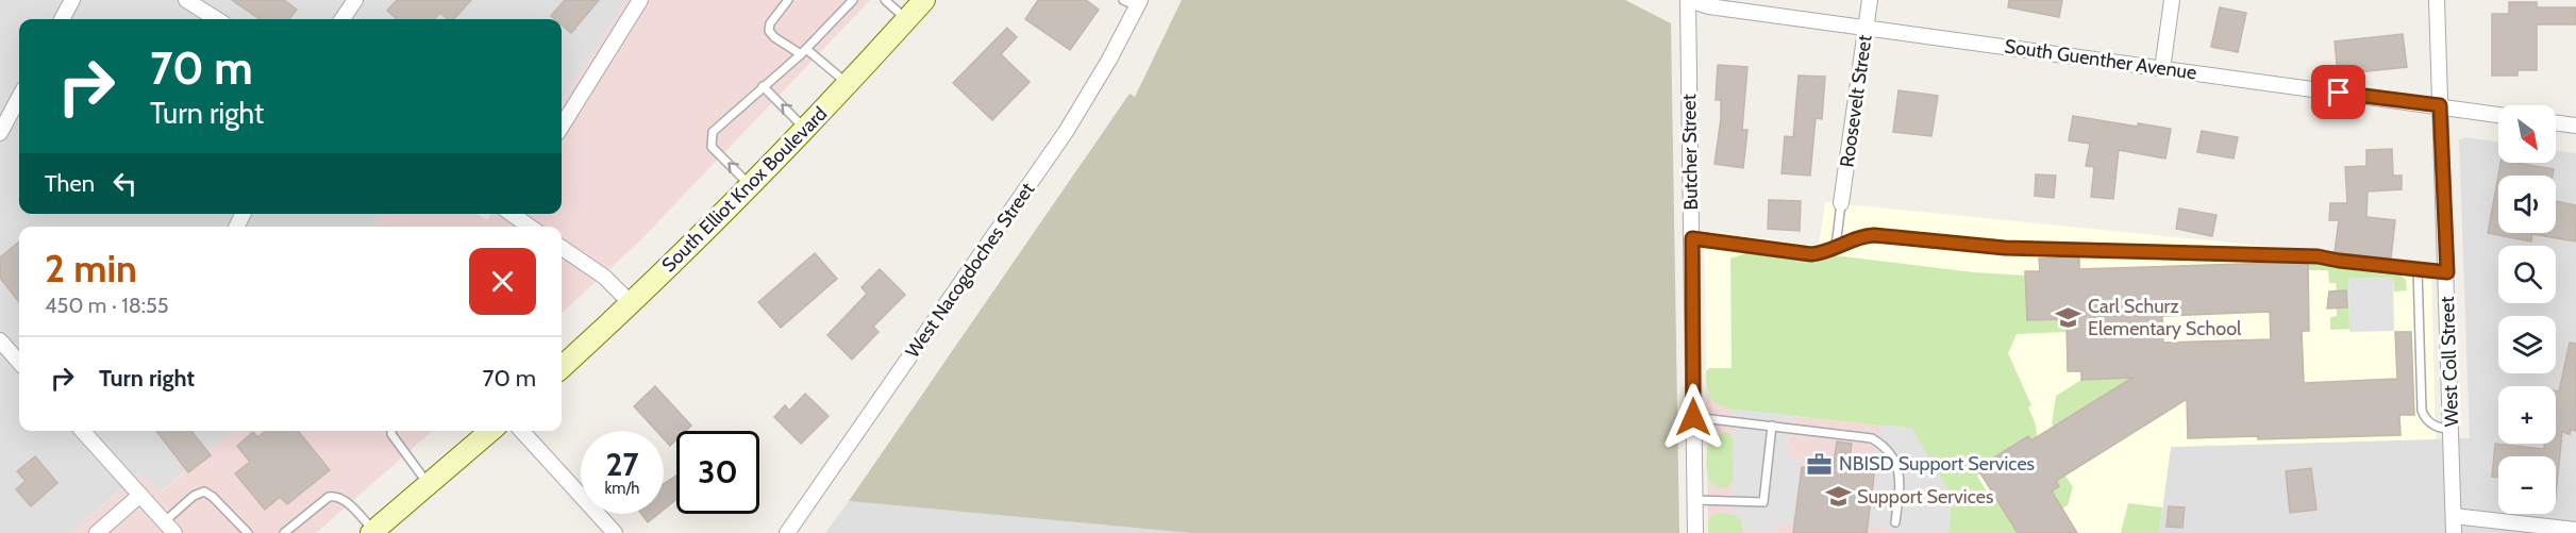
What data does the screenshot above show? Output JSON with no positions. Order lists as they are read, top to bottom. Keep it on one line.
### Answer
{"streets":{"main road":["South Elliot Knox Boulevard"],"street":["South Guenther Avenue","Roosevelt Street","Butcher Street","West Nacogdoches Street","West Coll Street"]},"crossings":[["South Guenther Avenue","Roosevelt Street"],["South Guenther Avenue","Butcher Street"],["South Guenther Avenue","West Coll Street"]],"places":{"school or university":["Carl Schurz Elementary School","Support Services"],"office":["NBISD Support Services"]},"north":"bottom right","page":{"turn":["70 m","Turn right"],"map_buttons":["+","−"],"then":"Then","heading":["2 min","450 m · 18:55"],"list":[{"name":"Turn right","value":"70 m"}],"speed":"27 km/h","limit":"30"}}
